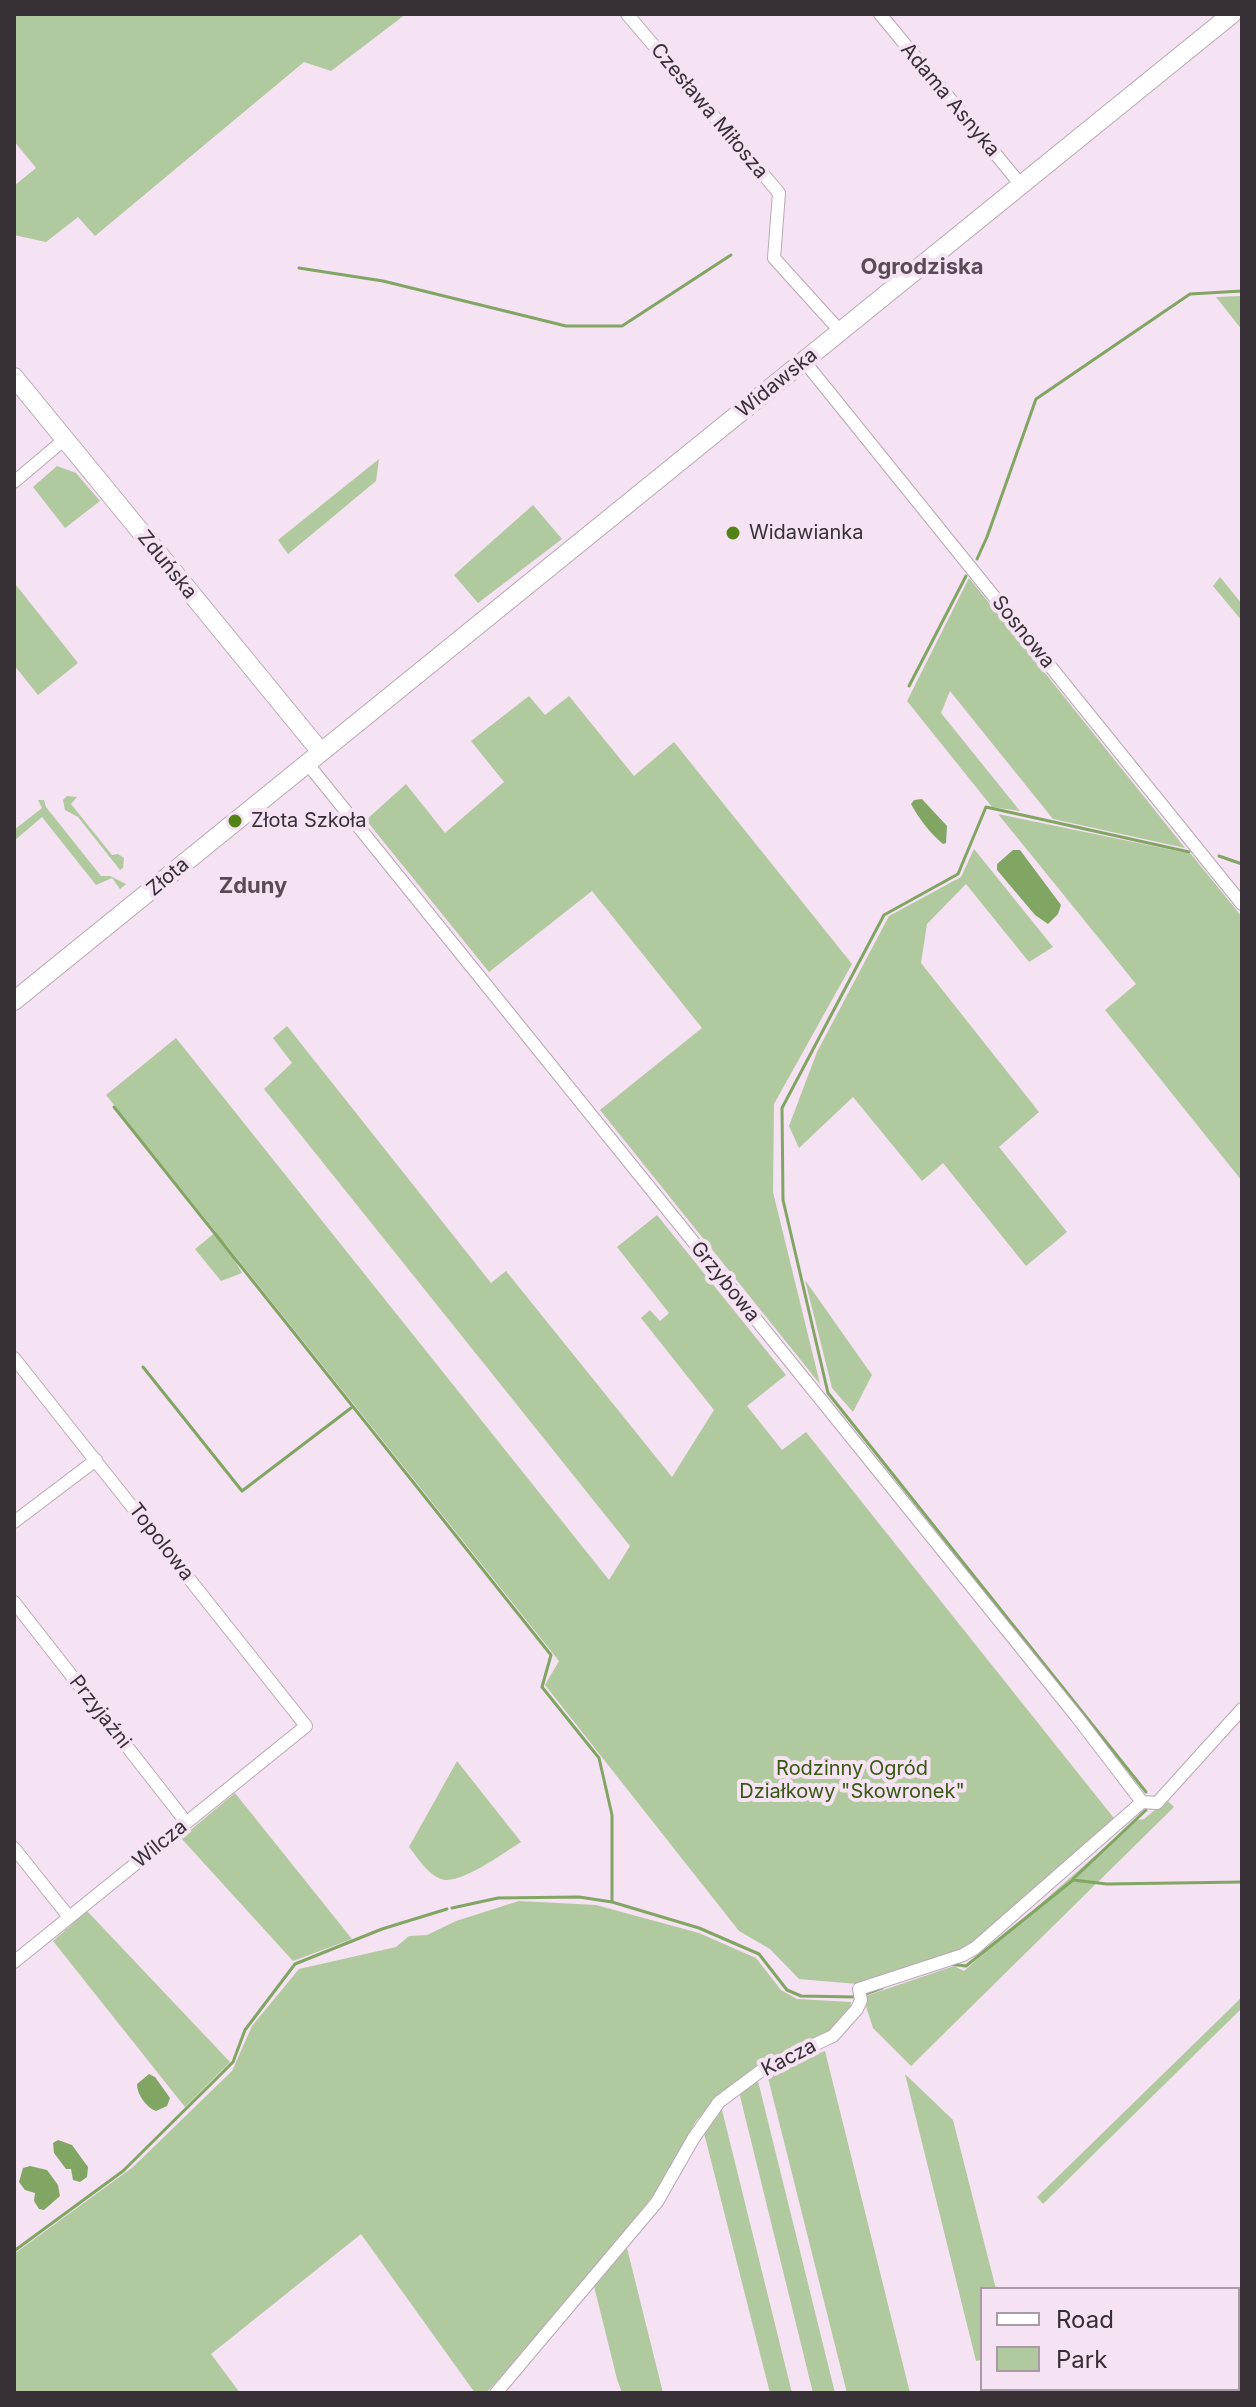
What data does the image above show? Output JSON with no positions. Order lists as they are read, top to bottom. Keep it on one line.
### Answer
{"streets":{"street":["Adama Asnyka","Czesława Miłosza","Widawska","Zduńska","Sosnowa","Złota","Grzybowa","Topolowa","Przyjaźni","Wilcza","Kacza"]},"crossings":[["Adama Asnyka","Widawska"],["Czesława Miłosza","Widawska"],["Widawska","Zduńska"],["Widawska","Sosnowa"],["Widawska","Złota"],["Widawska","Grzybowa"],["Zduńska","Złota"],["Zduńska","Grzybowa"],["Złota","Grzybowa"],["Grzybowa","Kacza"],["Topolowa","Wilcza"],["Przyjaźni","Wilcza"]],"districts":["Ogrodziska","Zduny"],"parks":["Rodzinny Ogród Działkowy \"Skowronek\""],"places":["Widawianka","Złota Szkoła"],"legend":["Road","Park"]}
